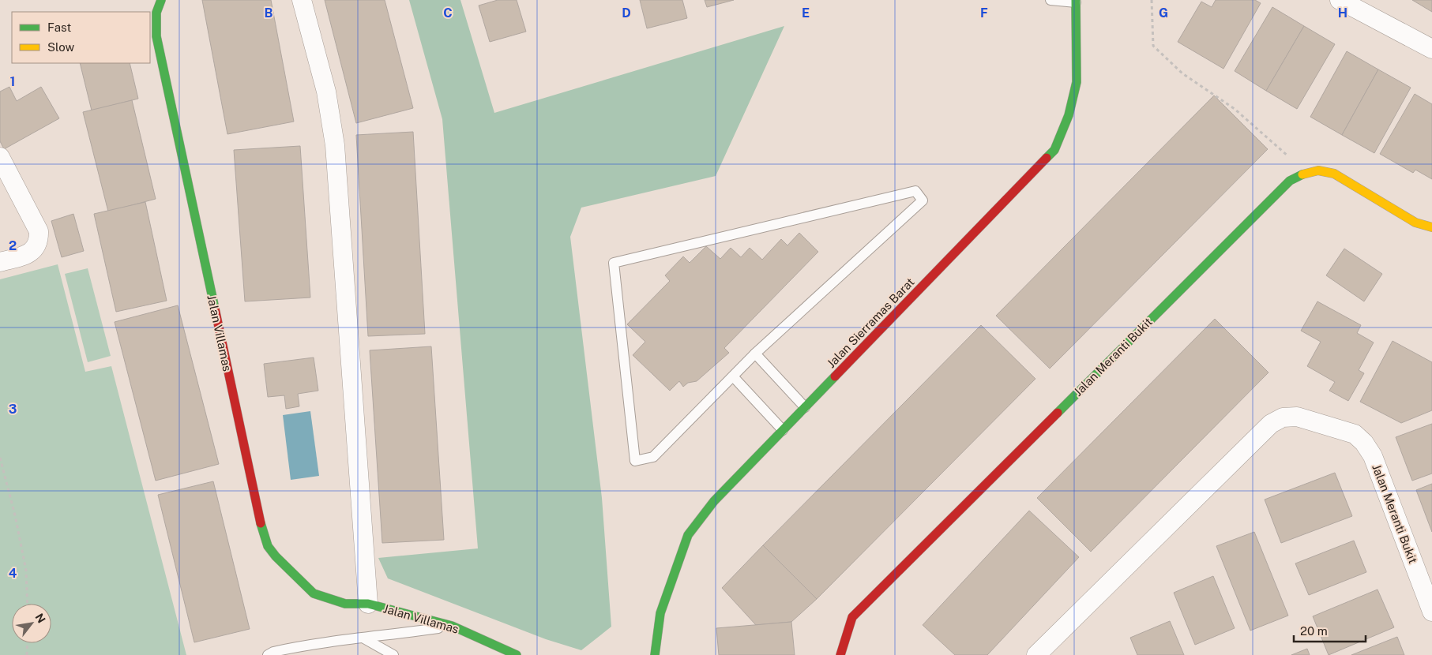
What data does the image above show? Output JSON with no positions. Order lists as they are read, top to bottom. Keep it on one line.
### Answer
{"streets":{"street":["Jalan Sierramas Barat","Jalan Villamas","Jalan Meranti Bukit"]},"legend":["Fast","Slow"],"scale_bar":"20 m","north":"top right","grid":{"columns":["B","C","D","E","F","G","H"],"rows":["1","2","3","4"]}}
